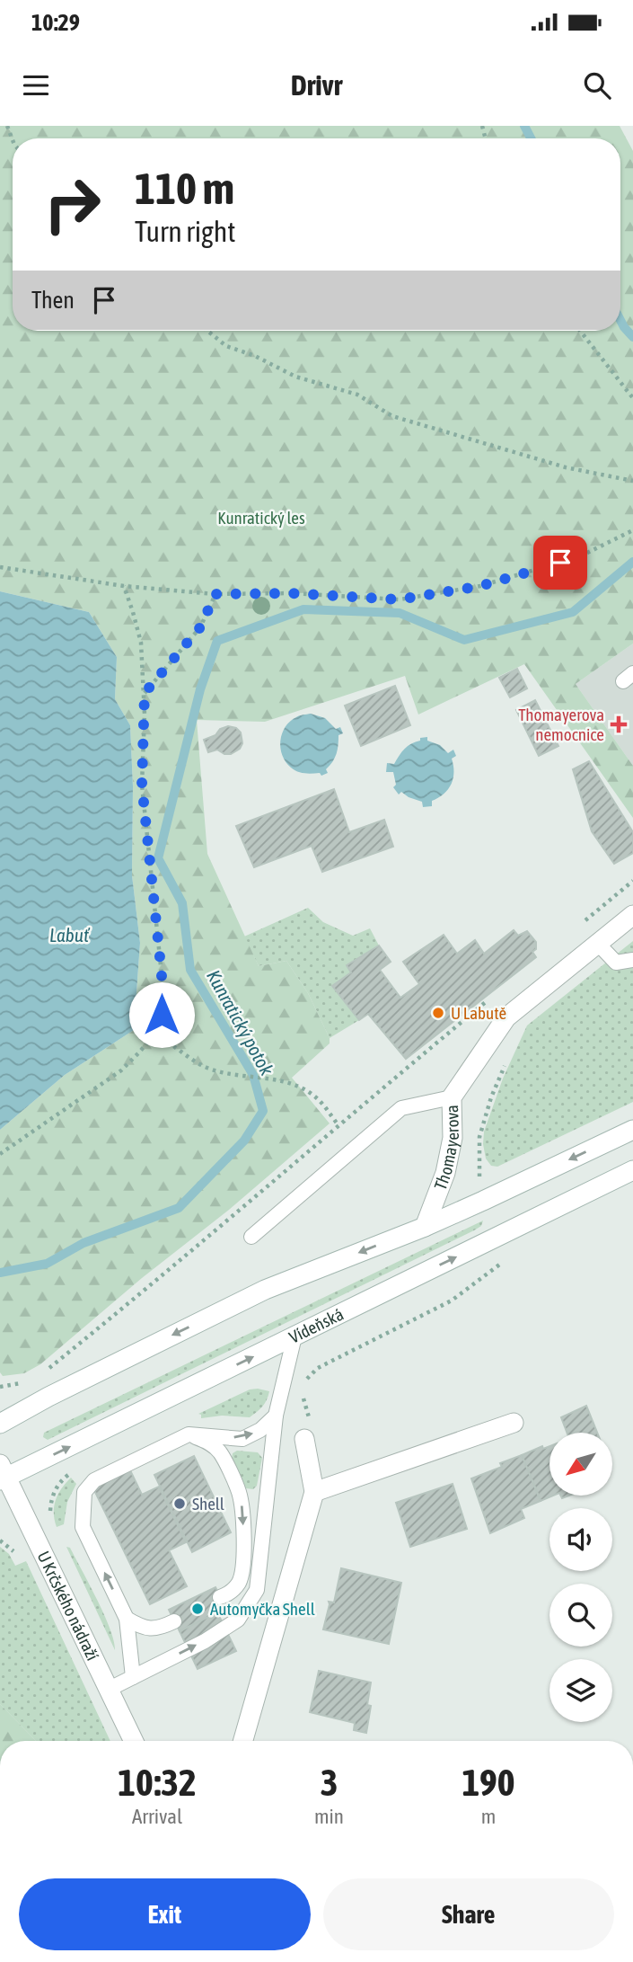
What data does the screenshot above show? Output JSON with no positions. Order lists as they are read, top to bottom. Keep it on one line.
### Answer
{"streets":{"main road":["Thomayerova","Vídeňská","U Krčského nádraží"]},"crossings":[["Vídeňská","U Krčského nádraží"]],"water":["Labuť","Kunratický potok"],"parks":["Kunratický les"],"places":{"health":["Thomayerova nemocnice"],"other":["U Labutě","Shell","Automyčka Shell"]},"north":"bottom left","page":{"status":"10:29","header":"Drivr","turn":["110 m","Turn right"],"then":"Then","eta":["10:32","Arrival","3","min","190","m"],"buttons":["Exit","Share"]}}
